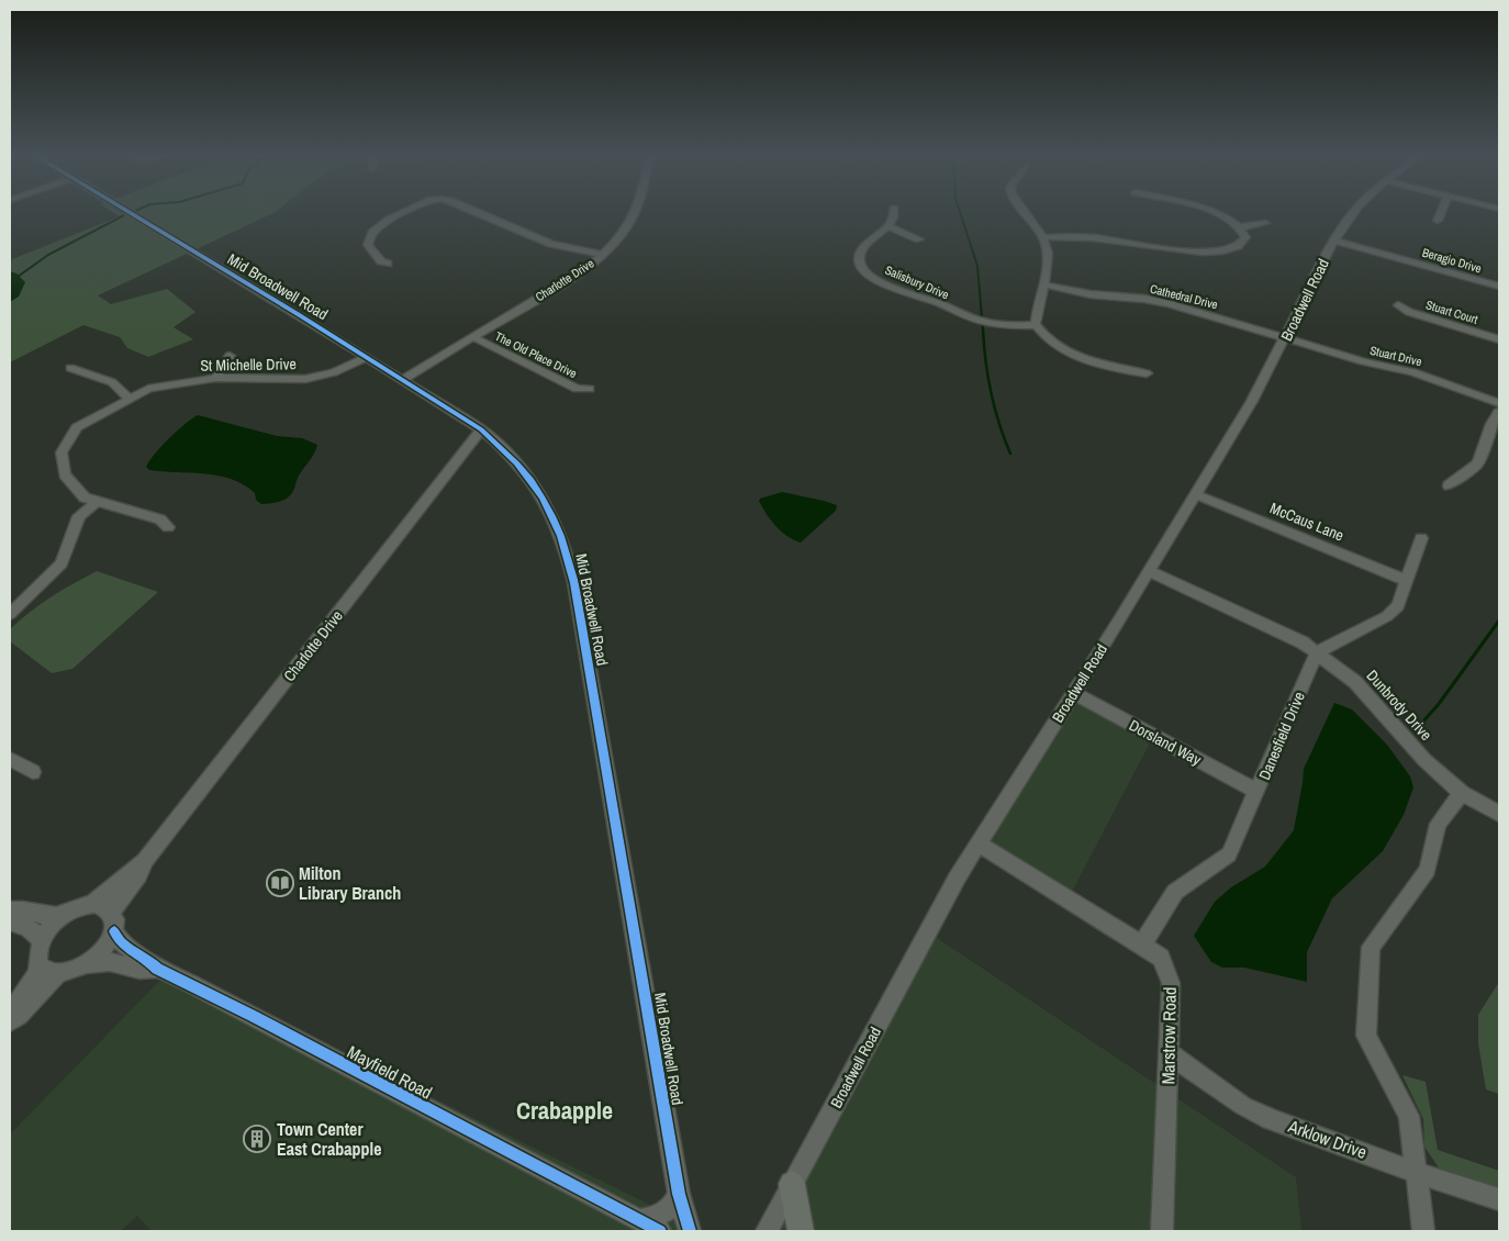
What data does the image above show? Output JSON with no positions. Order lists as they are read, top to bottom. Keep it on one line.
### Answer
{"streets":{"street":["Beragio Drive","Charlotte Drive","Salisbury Drive","Mid Broadwell Road","Cathedral Drive","Broadwell Road","Stuart Court","The Old Place Drive","Stuart Drive","St Michelle Drive","McCaus Lane","Dunbrody Drive","Danesfield Drive","Dorsland Way","Marstrow Road","Mayfield Road","Arklow Drive"]},"crossings":[["Beragio Drive","Broadwell Road"],["Charlotte Drive","Mid Broadwell Road"],["Charlotte Drive","The Old Place Drive"],["Charlotte Drive","Mayfield Road"],["Mid Broadwell Road","St Michelle Drive"],["Cathedral Drive","Broadwell Road"],["Cathedral Drive","Stuart Drive"],["Broadwell Road","Stuart Drive"],["Broadwell Road","McCaus Lane"],["Broadwell Road","Dunbrody Drive"],["Broadwell Road","Dorsland Way"],["Broadwell Road","Marstrow Road"],["Dunbrody Drive","Danesfield Drive"],["Danesfield Drive","Dorsland Way"],["Danesfield Drive","Marstrow Road"],["Marstrow Road","Arklow Drive"]],"districts":["Crabapple"],"places":{"library":["Milton Library Branch"],"building":["Town Center East Crabapple"]}}
